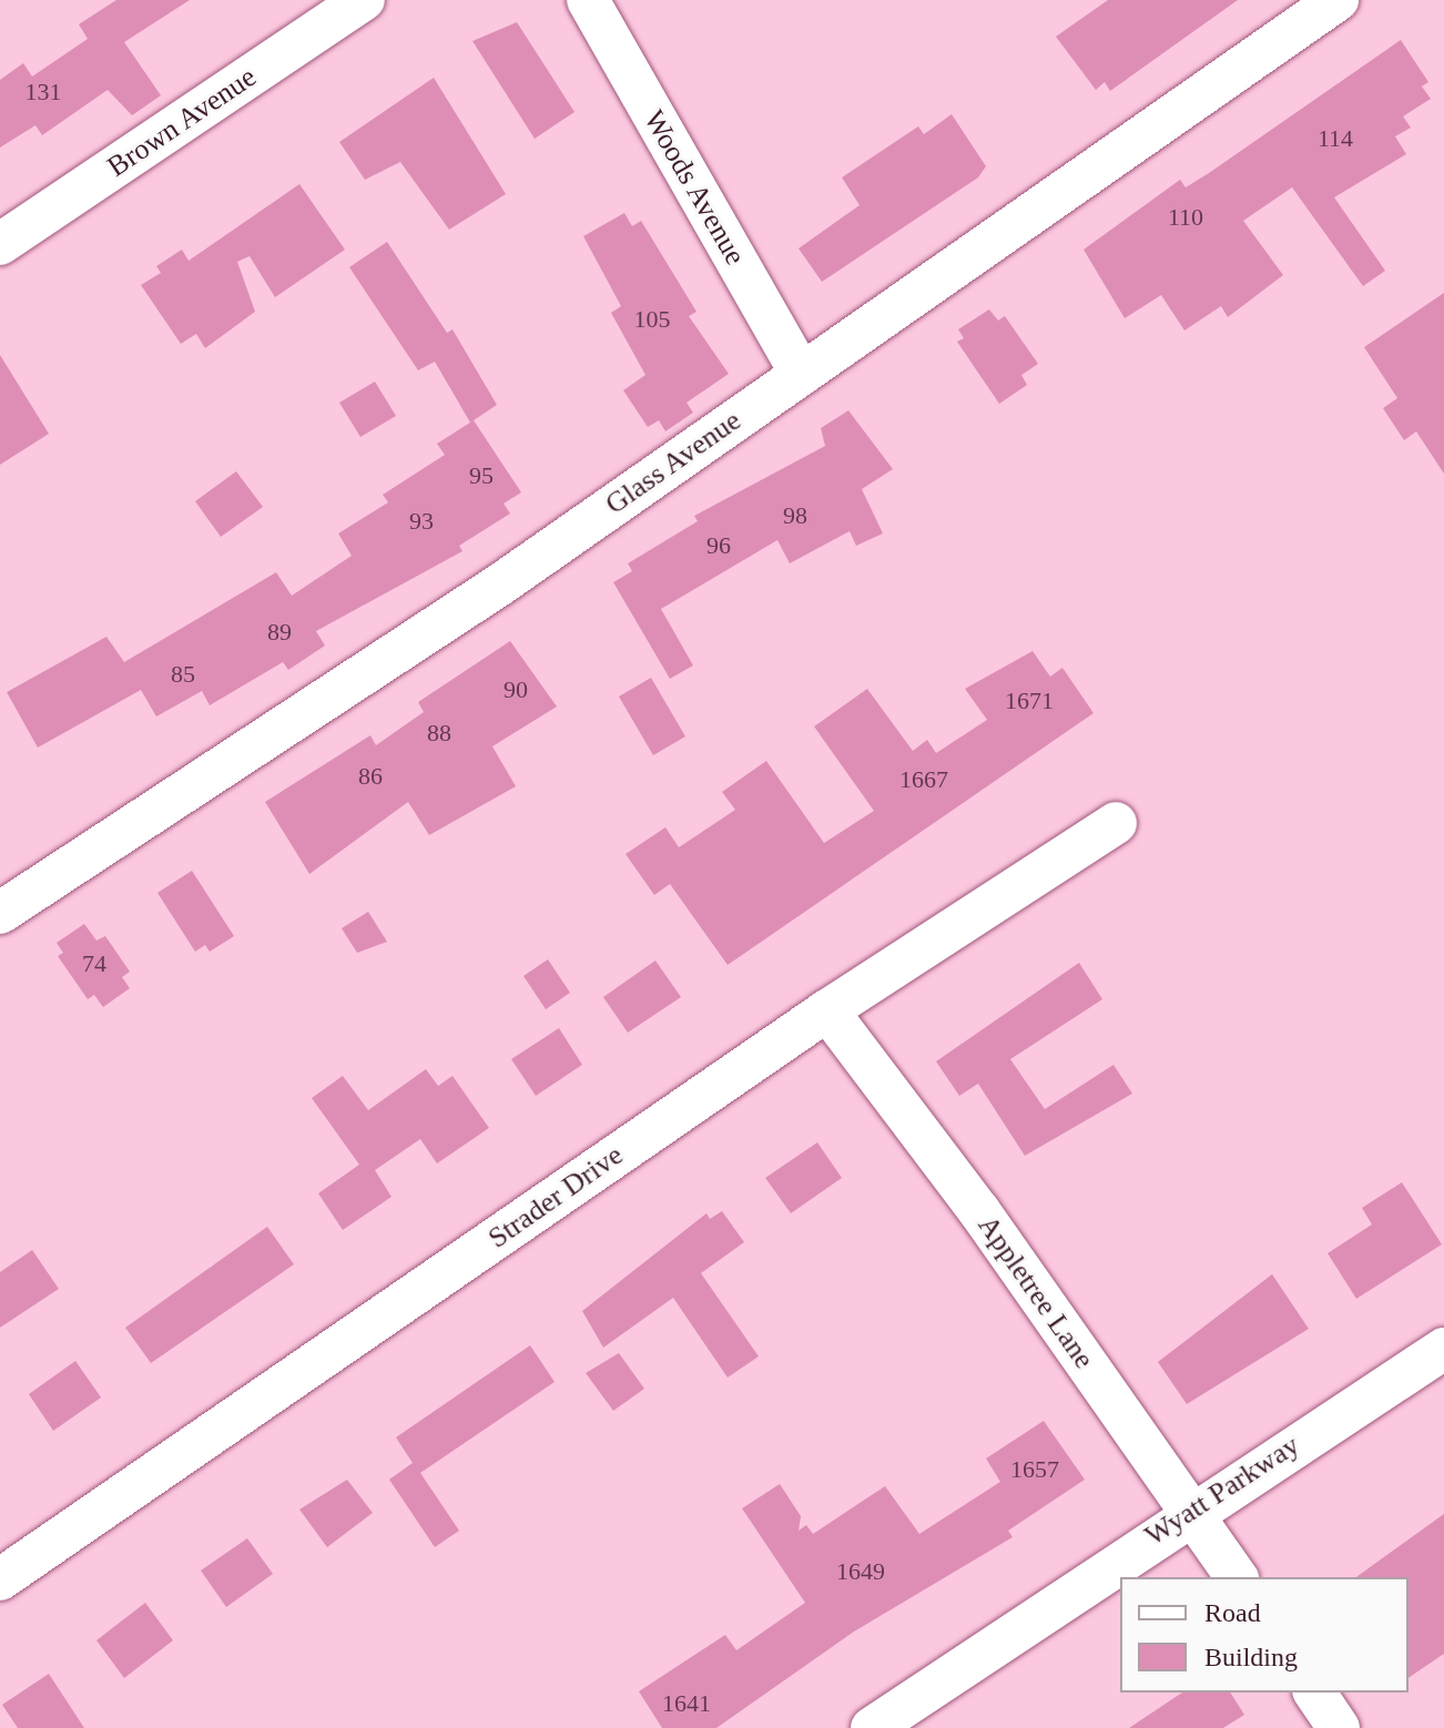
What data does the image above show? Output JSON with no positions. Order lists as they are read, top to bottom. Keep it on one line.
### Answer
{"streets":{"street":["Brown Avenue","Woods Avenue","Glass Avenue","Strader Drive","Appletree Lane","Wyatt Parkway"]},"crossings":[["Woods Avenue","Glass Avenue"],["Strader Drive","Appletree Lane"],["Appletree Lane","Wyatt Parkway"]],"house_numbers":["131","114","110","105","95","98","93","96","89","85","90","1671","88","86","1667","74","1657","1649","1641"],"legend":["Road","Building"]}
